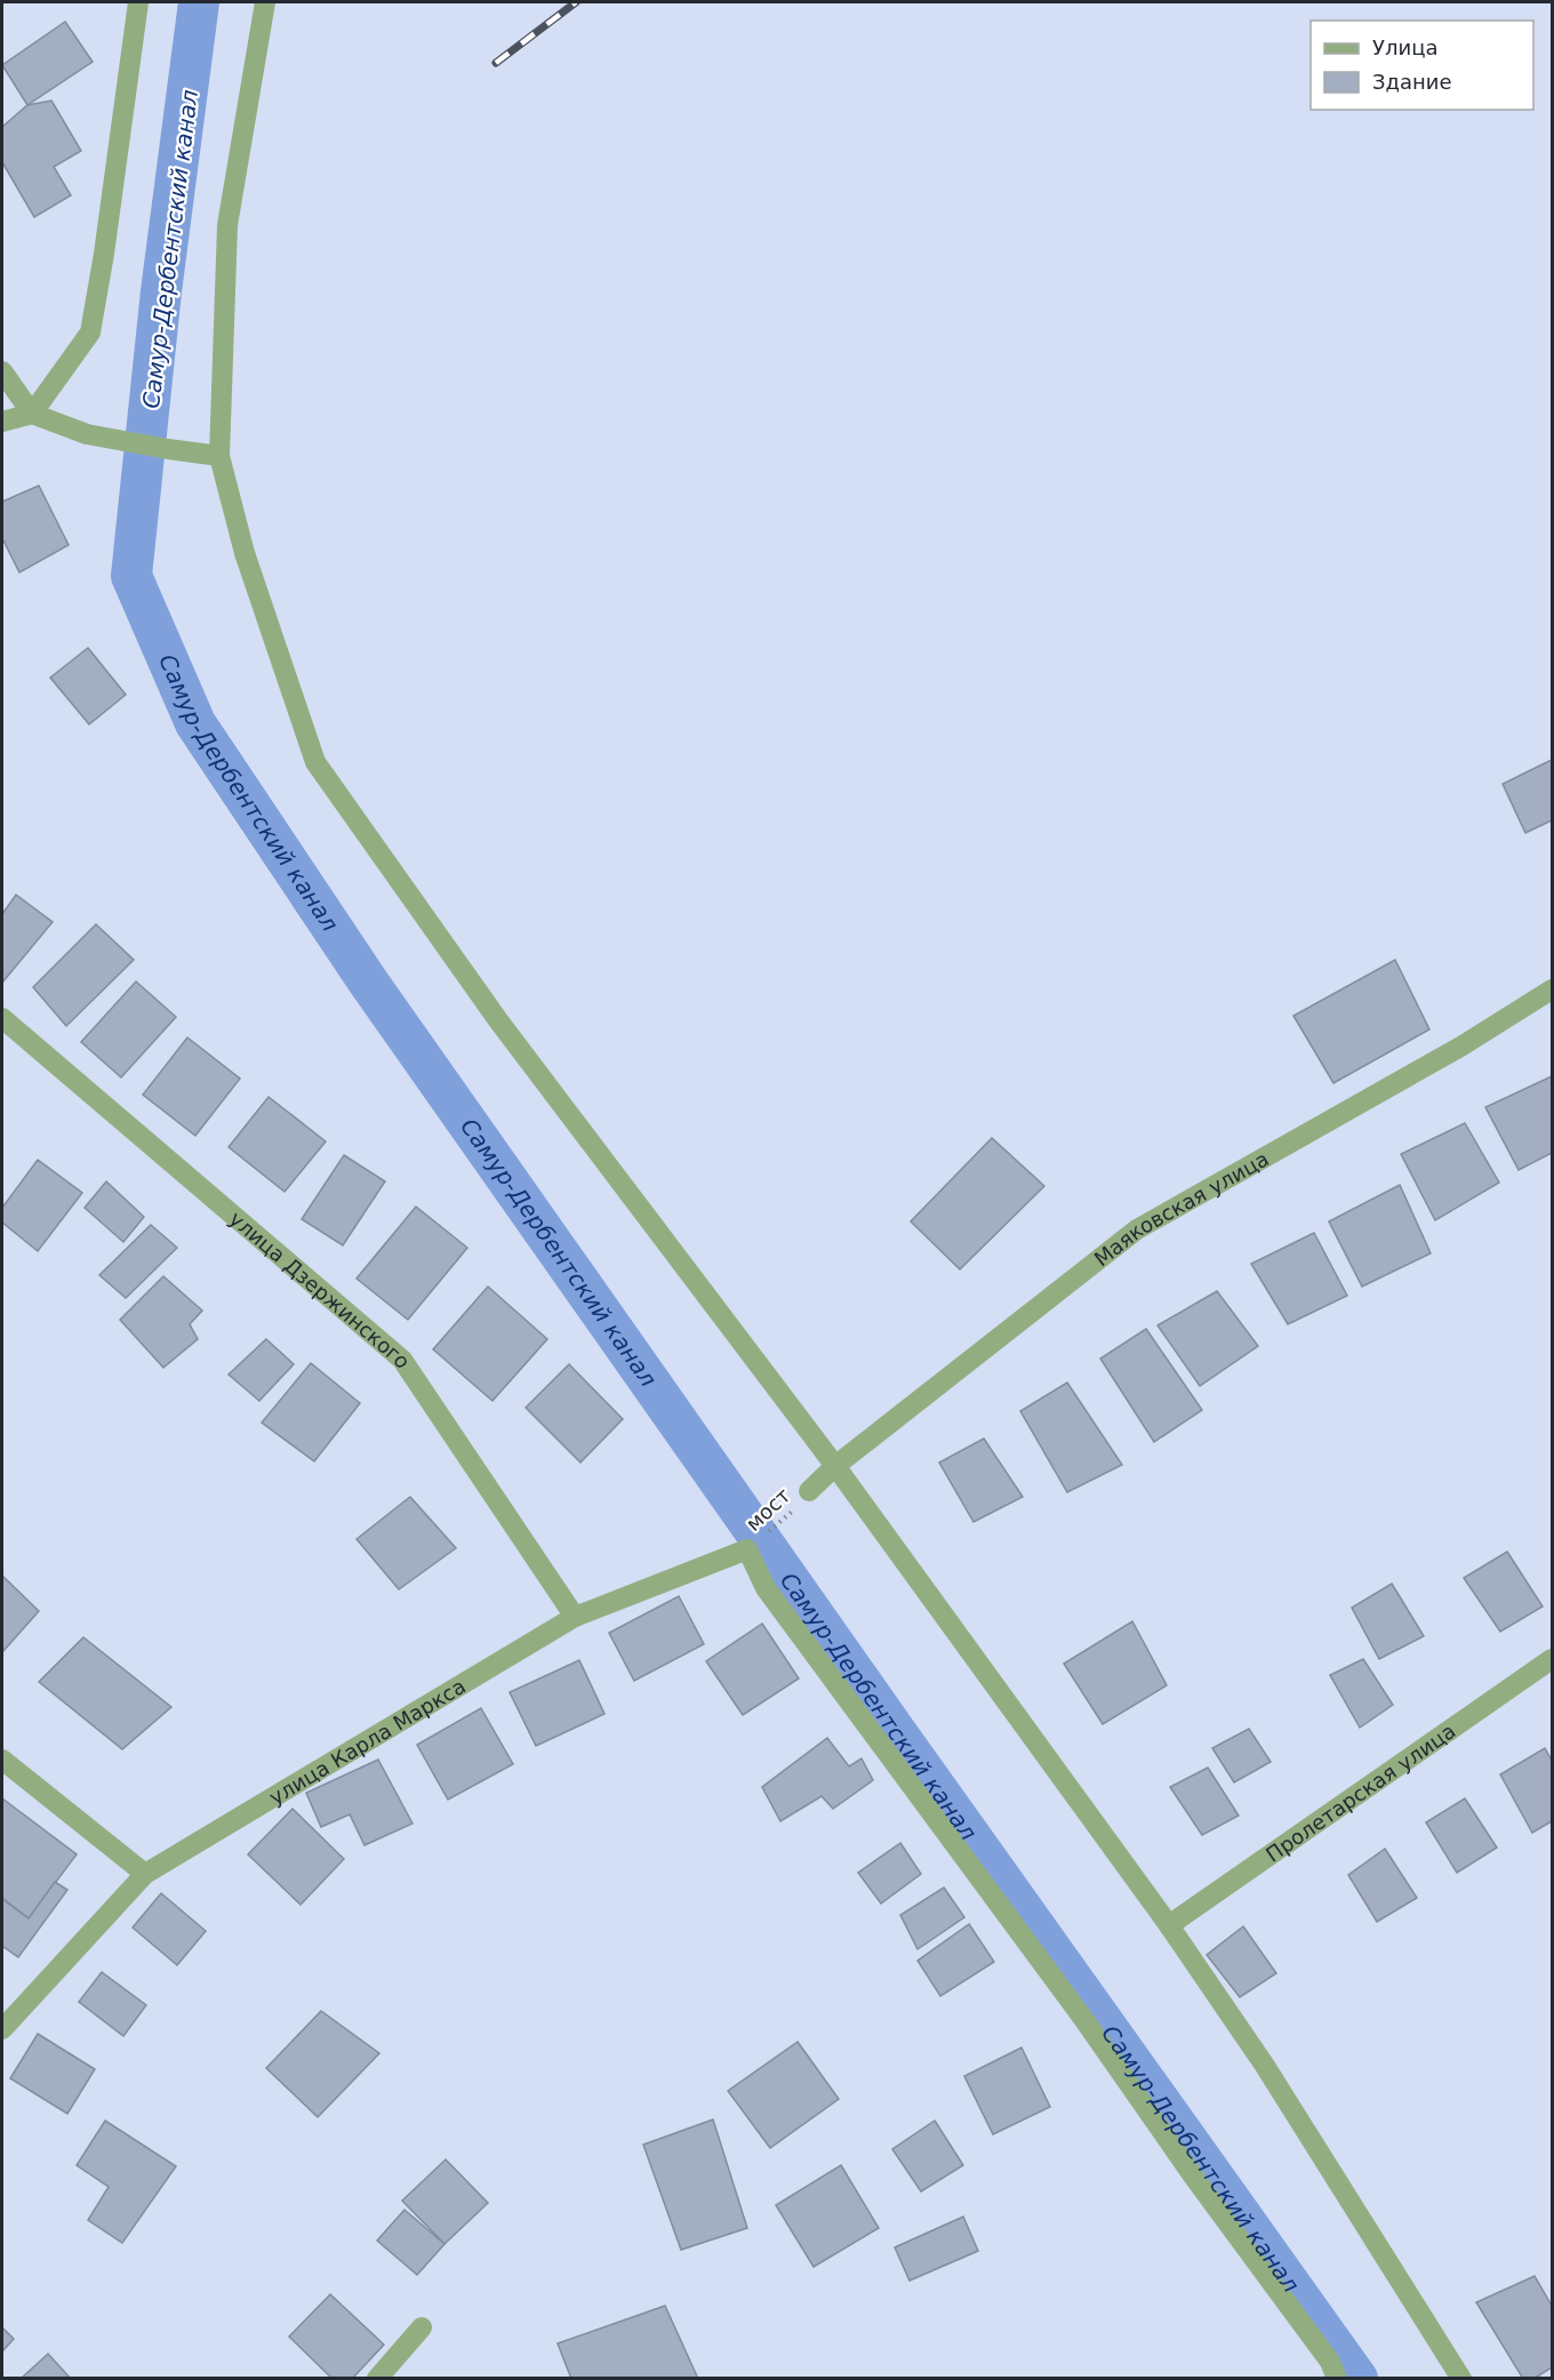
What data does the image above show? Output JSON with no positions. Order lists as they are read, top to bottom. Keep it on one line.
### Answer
{"streets":{"street":["Маяковская улица","улица Дзержинского","улица Карла Маркса","Пролетарская улица"],"path":["мост"]},"crossings":[["Маяковская улица","мост"],["улица Дзержинского","улица Карла Маркса"],["мост","улица Карла Маркса"]],"water":["Самур-Дербентский канал"],"legend":["Улица","Здание"]}
